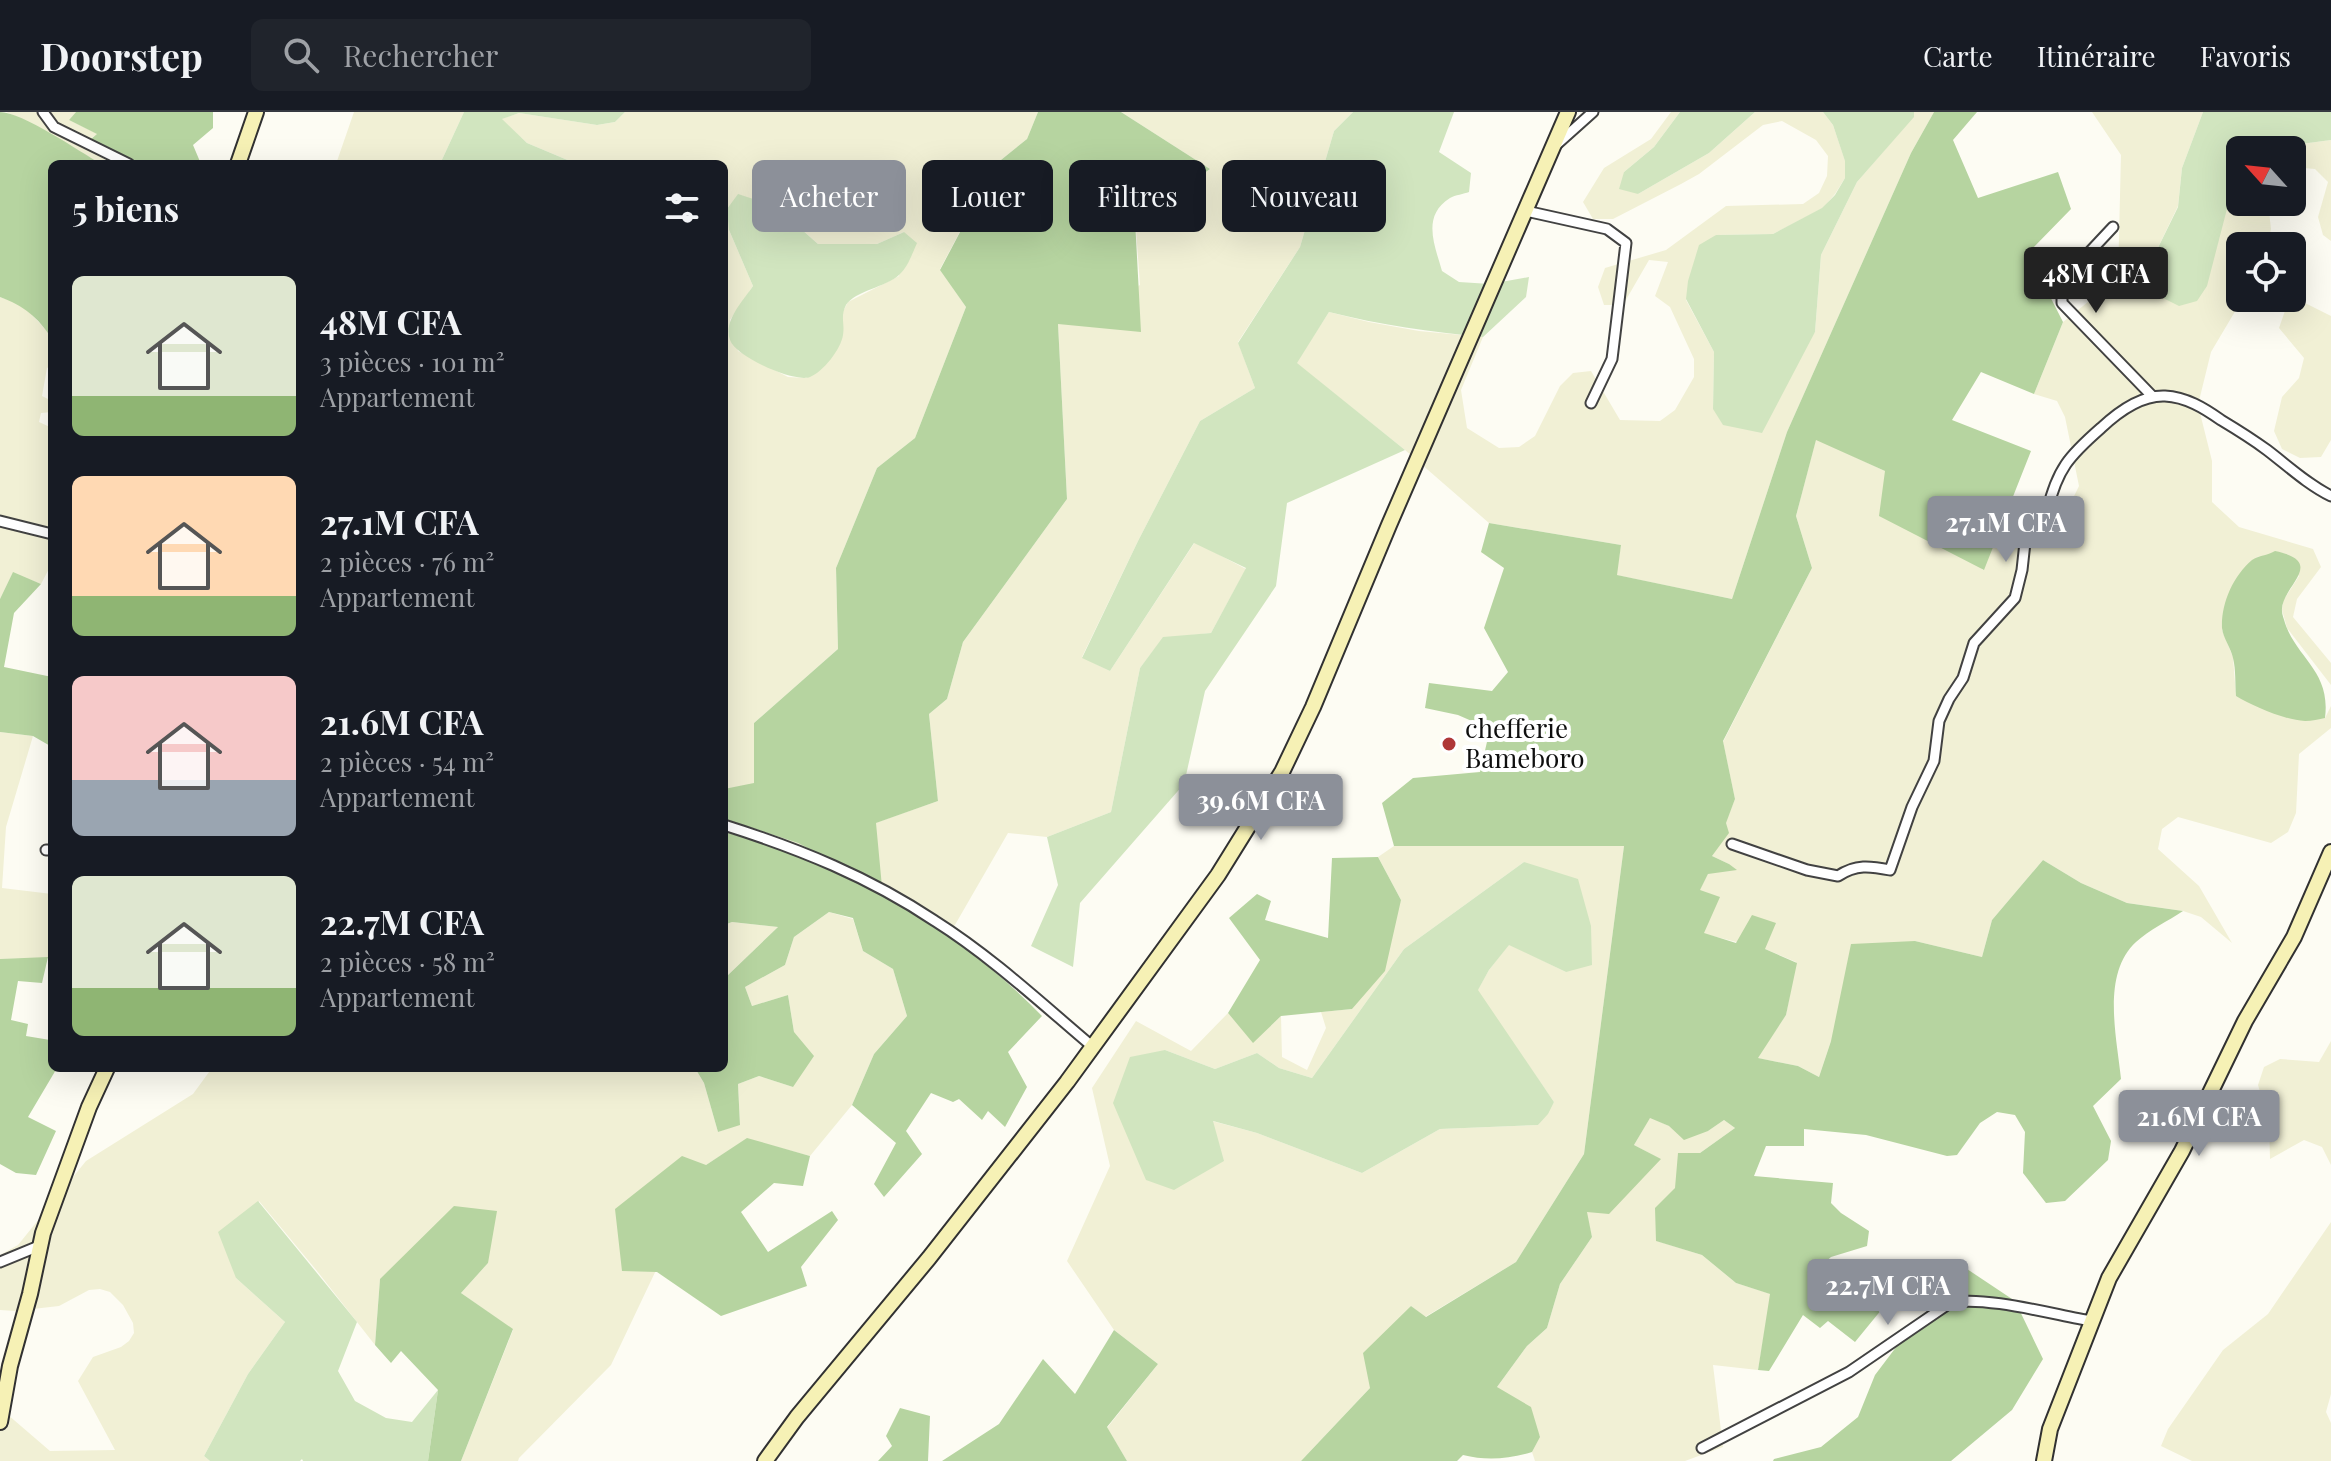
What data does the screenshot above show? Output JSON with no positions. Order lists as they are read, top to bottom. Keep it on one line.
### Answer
{"places":["chefferie Bameboro"],"north":"top left","page":{"header":"Doorstep","search":"Rechercher","nav":["Carte","Itinéraire","Favoris"],"chip":["Acheter","Louer","Filtres","Nouveau"],"heading":"5 biens","price":["48M CFA","27.1M CFA","39.6M CFA","21.6M CFA","22.7M CFA"],"list":[{"name":"48M CFA","note":"3 pièces · 101 m² · Appartement"},{"name":"27.1M CFA","note":"2 pièces · 76 m² · Appartement"},{"name":"21.6M CFA","note":"2 pièces · 54 m² · Appartement"},{"name":"22.7M CFA","note":"2 pièces · 58 m² · Appartement"}]}}
